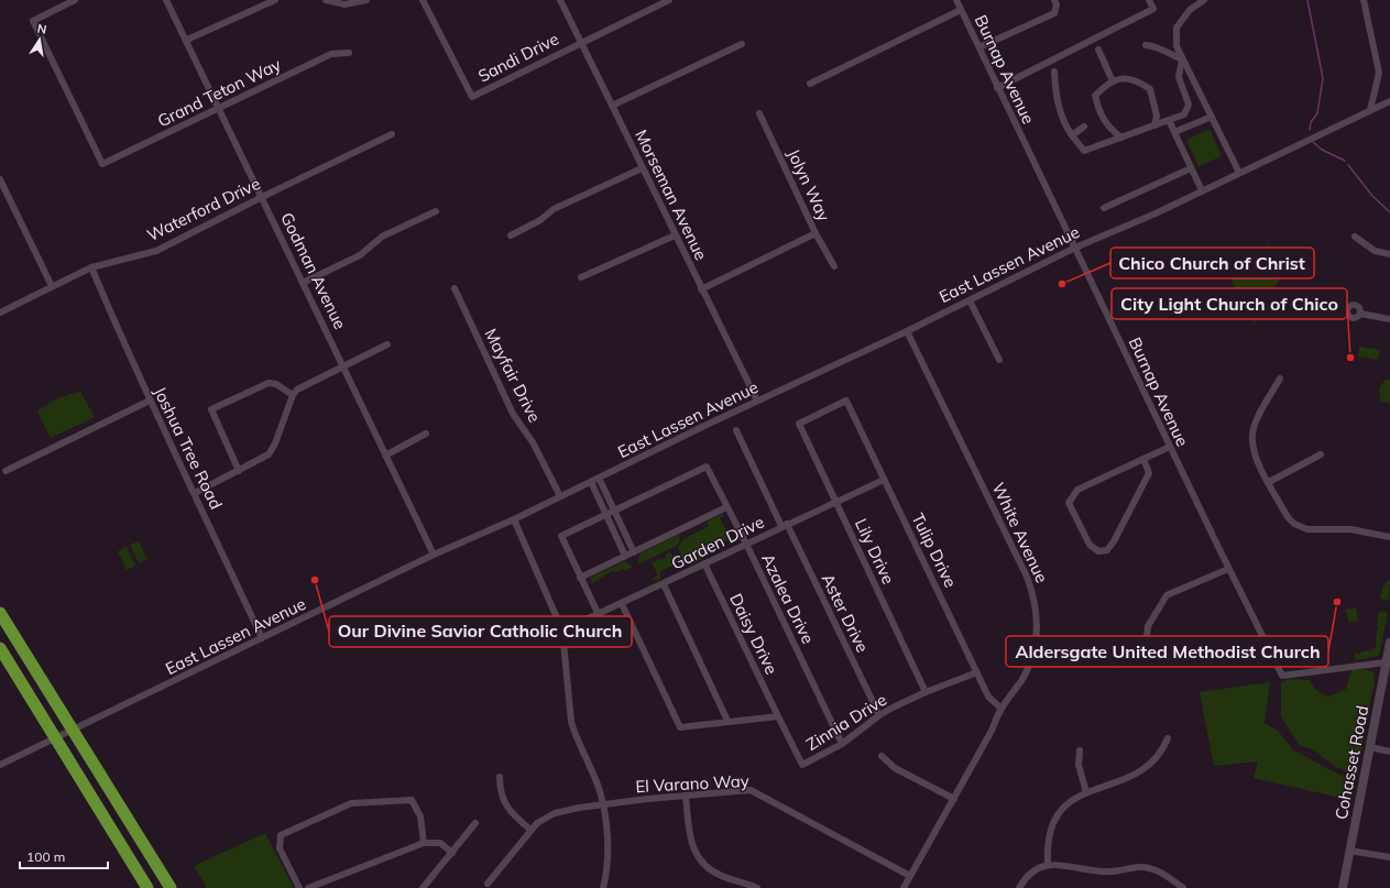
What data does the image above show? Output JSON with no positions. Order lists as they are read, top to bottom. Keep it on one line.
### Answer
{"streets":{"street":["Sandi Drive","Burnap Avenue","Grand Teton Way","Jolyn Way","Morseman Avenue","Waterford Drive","East Lassen Avenue","Godman Avenue","Mayfair Drive","Joshua Tree Road","White Avenue","Garden Drive","Tulip Drive","Lily Drive","Azalea Drive","Aster Drive","Daisy Drive","Zinnia Drive","Cohasset Road","El Varano Way"]},"crossings":[["Sandi Drive","Morseman Avenue"],["Burnap Avenue","East Lassen Avenue"],["Burnap Avenue","Cohasset Road"],["Grand Teton Way","Godman Avenue"],["Morseman Avenue","East Lassen Avenue"],["Waterford Drive","Godman Avenue"],["Waterford Drive","Joshua Tree Road"],["East Lassen Avenue","Godman Avenue"],["East Lassen Avenue","Mayfair Drive"],["East Lassen Avenue","Joshua Tree Road"],["East Lassen Avenue","White Avenue"],["White Avenue","Tulip Drive"],["White Avenue","El Varano Way"],["Garden Drive","Tulip Drive"],["Garden Drive","Lily Drive"],["Garden Drive","Azalea Drive"],["Garden Drive","Aster Drive"],["Garden Drive","Daisy Drive"],["Tulip Drive","Lily Drive"],["Tulip Drive","Zinnia Drive"],["Lily Drive","Zinnia Drive"],["Azalea Drive","Zinnia Drive"],["Aster Drive","Zinnia Drive"],["Daisy Drive","Zinnia Drive"]],"places":["Chico Church of Christ","City Light Church of Chico","Our Divine Savior Catholic Church","Aldersgate United Methodist Church"],"scale_bar":"100 m","north":"top"}
